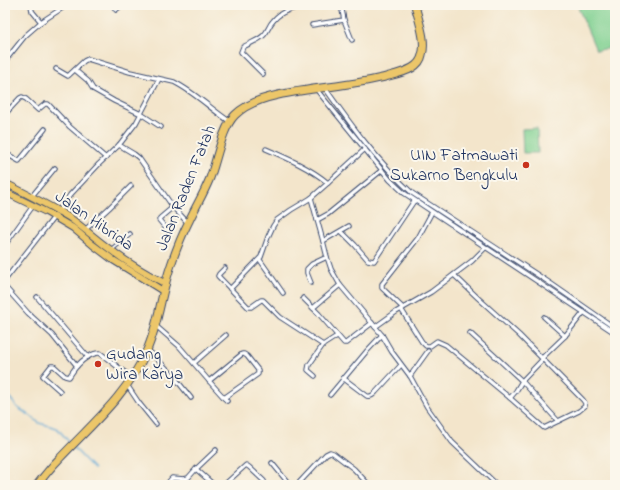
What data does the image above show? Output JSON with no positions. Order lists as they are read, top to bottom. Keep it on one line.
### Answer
{"streets":{"highway":["Jalan Raden Fatah"],"main road":["Jalan Hibrida"]},"crossings":[["Jalan Raden Fatah","Jalan Hibrida"]],"places":["UIN Fatmawati Sukarno Bengkulu","Gudang Wira Karya"]}
